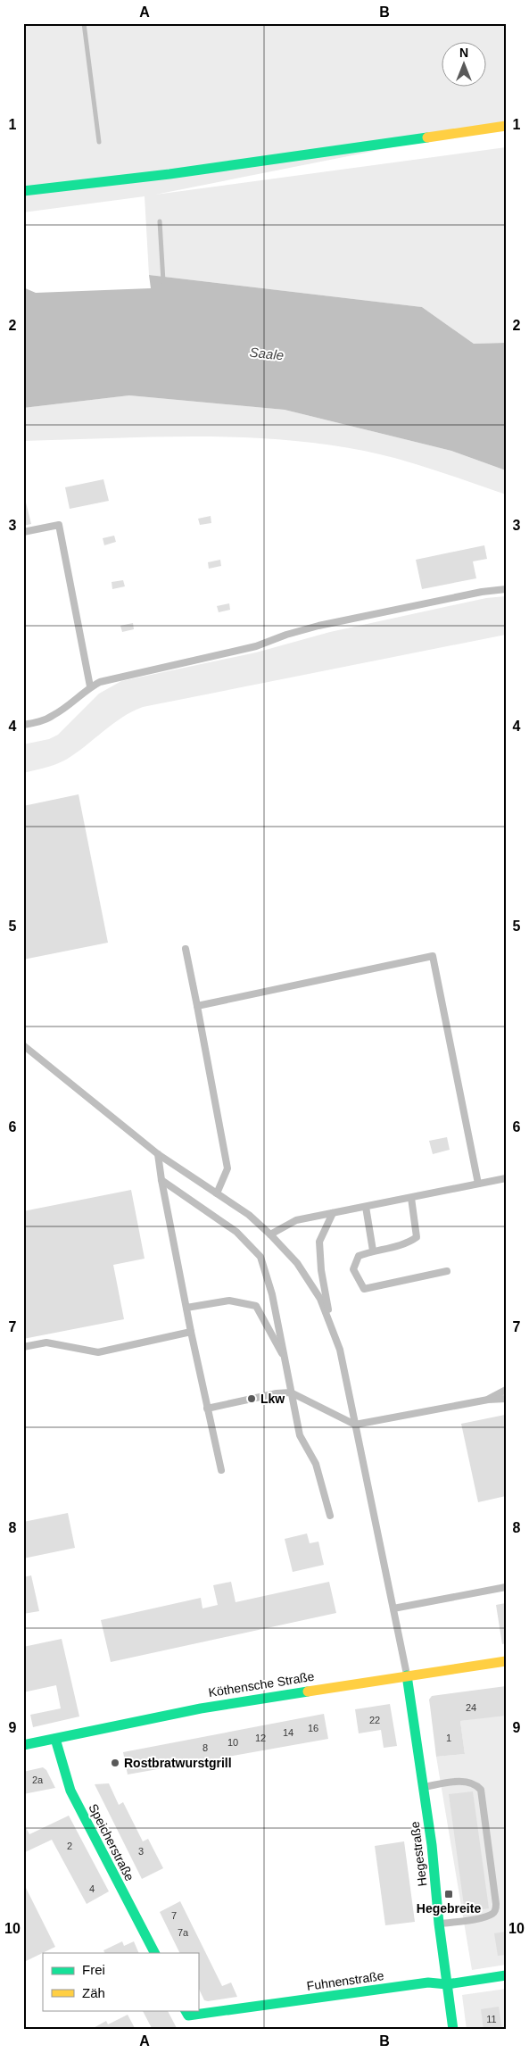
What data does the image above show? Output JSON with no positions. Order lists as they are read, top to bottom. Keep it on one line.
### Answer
{"streets":{"street":["Köthensche Straße","Speicherstraße","Hegestraße","Fuhnenstraße"]},"crossings":[["Köthensche Straße","Speicherstraße"],["Köthensche Straße","Hegestraße"],["Hegestraße","Fuhnenstraße"]],"water":["Saale"],"places":{"other":["Lkw","Rostbratwurstgrill"],"transit":["Hegebreite"]},"house_numbers":["24","22","16","14","12","1","10","8","2a","2","3","4","7","7a","11"],"legend":["Frei","Zäh"],"north":"top","grid":{"columns":["A","B"],"rows":["1","2","3","4","5","6","7","8","9","10"]}}
